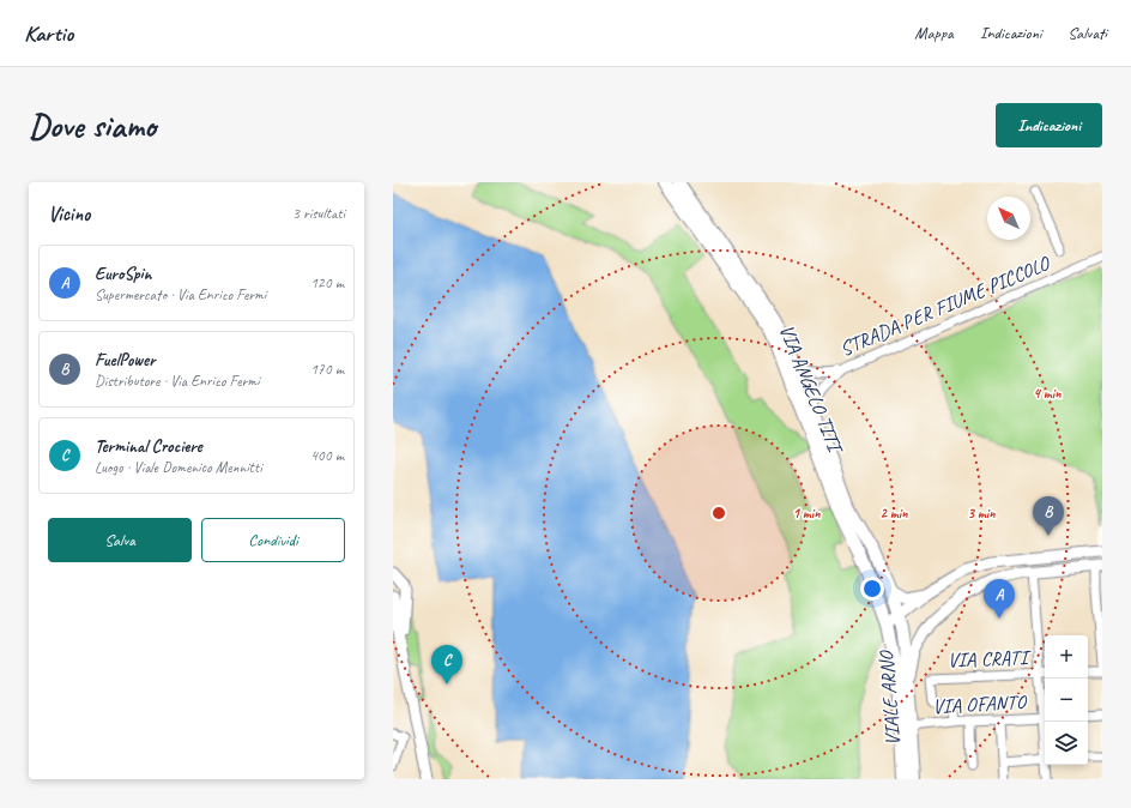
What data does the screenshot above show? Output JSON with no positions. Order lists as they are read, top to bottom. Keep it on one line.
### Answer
{"streets":{"main road":["VIA ANGELO TITI","VIALE ARNO"],"street":["STRADA PER FIUME PICCOLO","VIA CRATI","VIA OFANTO"]},"crossings":[["STRADA PER FIUME PICCOLO","VIA ANGELO TITI"],["VIA ANGELO TITI","VIALE ARNO"],["VIA CRATI","VIA OFANTO"],["VIALE ARNO","VIA OFANTO"]],"north":"top left","page":{"header":"Kartio","nav":["Mappa","Indicazioni","Salvati"],"buttons":["Indicazioni",["Salva","Condividi"]],"title":"Dove siamo","heading":["Vicino","3 risultati"],"list":[{"mark":"A","name":"EuroSpin","note":"Supermercato · Via Enrico Fermi","value":"120 m"},{"mark":"B","name":"FuelPower","note":"Distributore · Via Enrico Fermi","value":"170 m"},{"mark":"C","name":"Terminal Crociere","note":"Luogo · Viale Domenico Mennitti","value":"400 m"}],"pins":["B","A","C"],"map_buttons":["+","−"]},"rings":["4 min","1 min","2 min","3 min"]}
